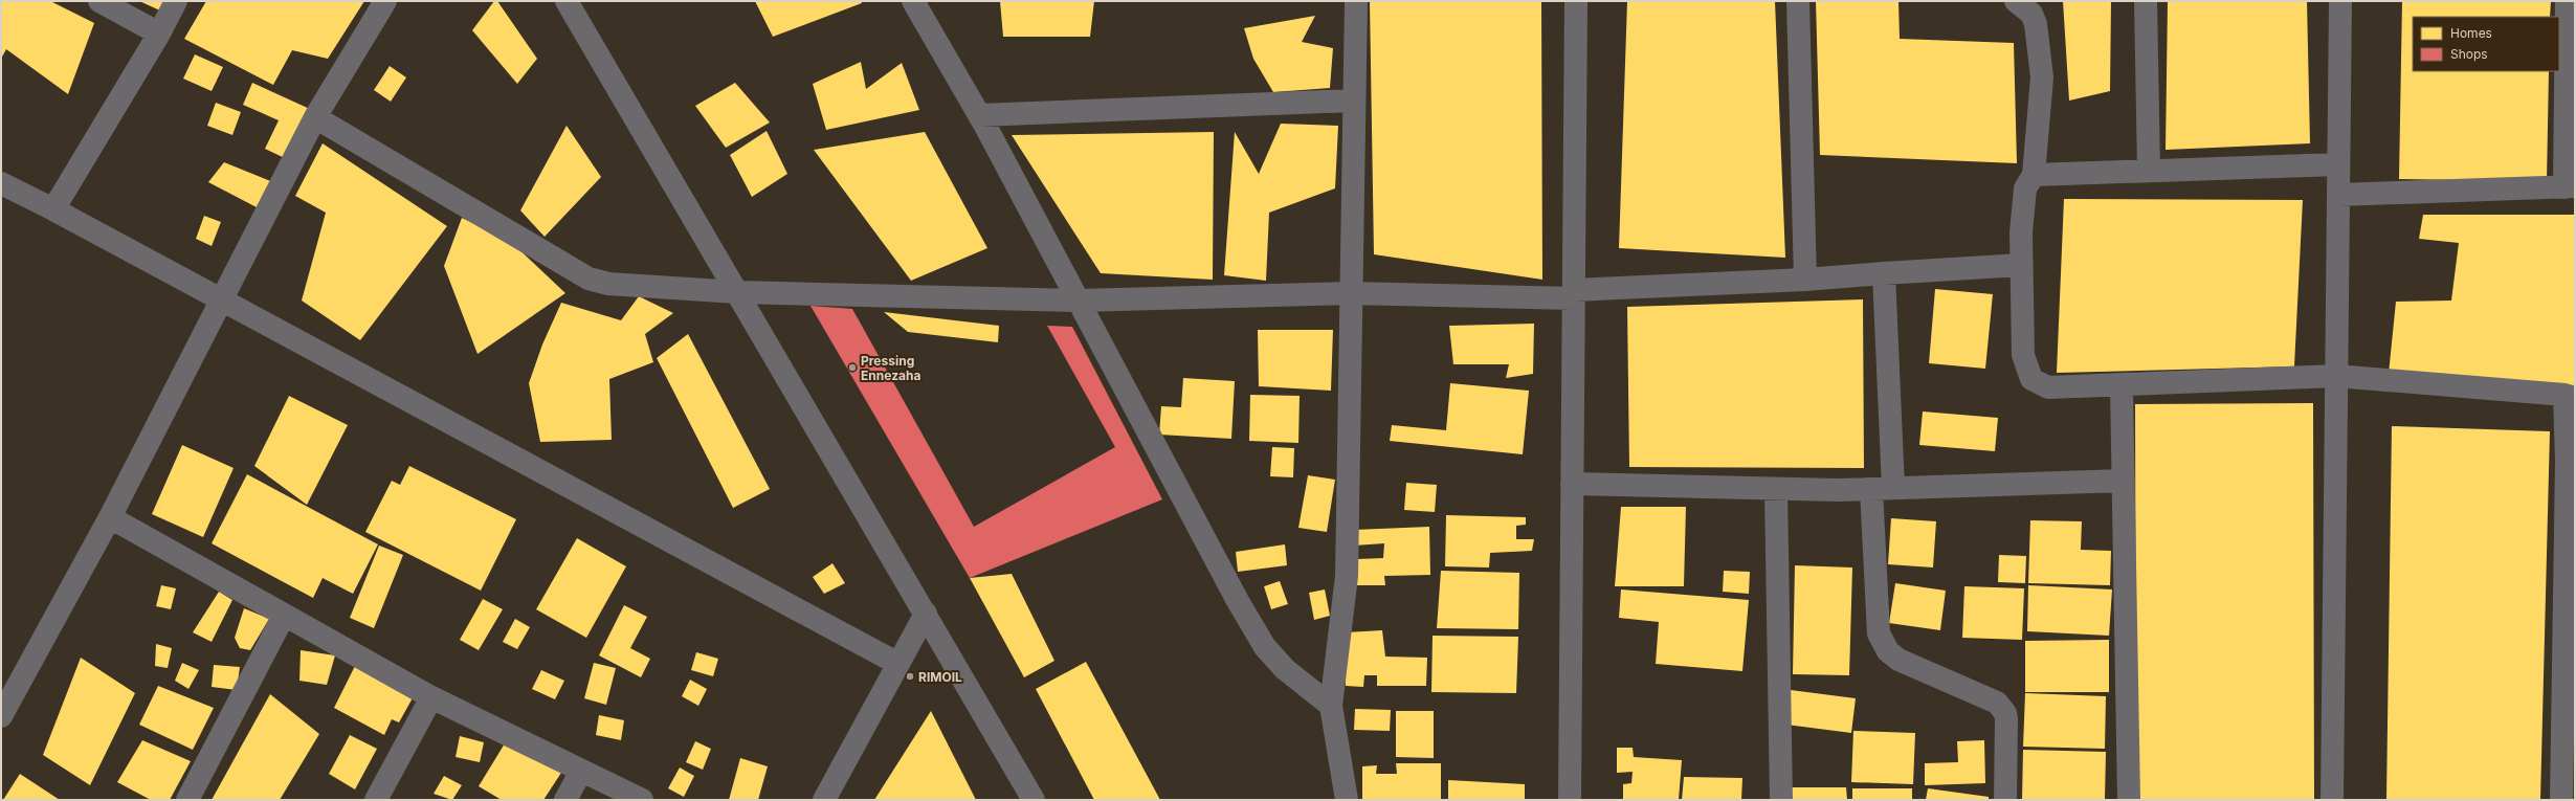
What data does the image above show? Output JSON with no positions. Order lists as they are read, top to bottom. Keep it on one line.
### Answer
{"places":["Pressing Ennezaha","RIMOIL"],"legend":["Homes","Shops"]}
